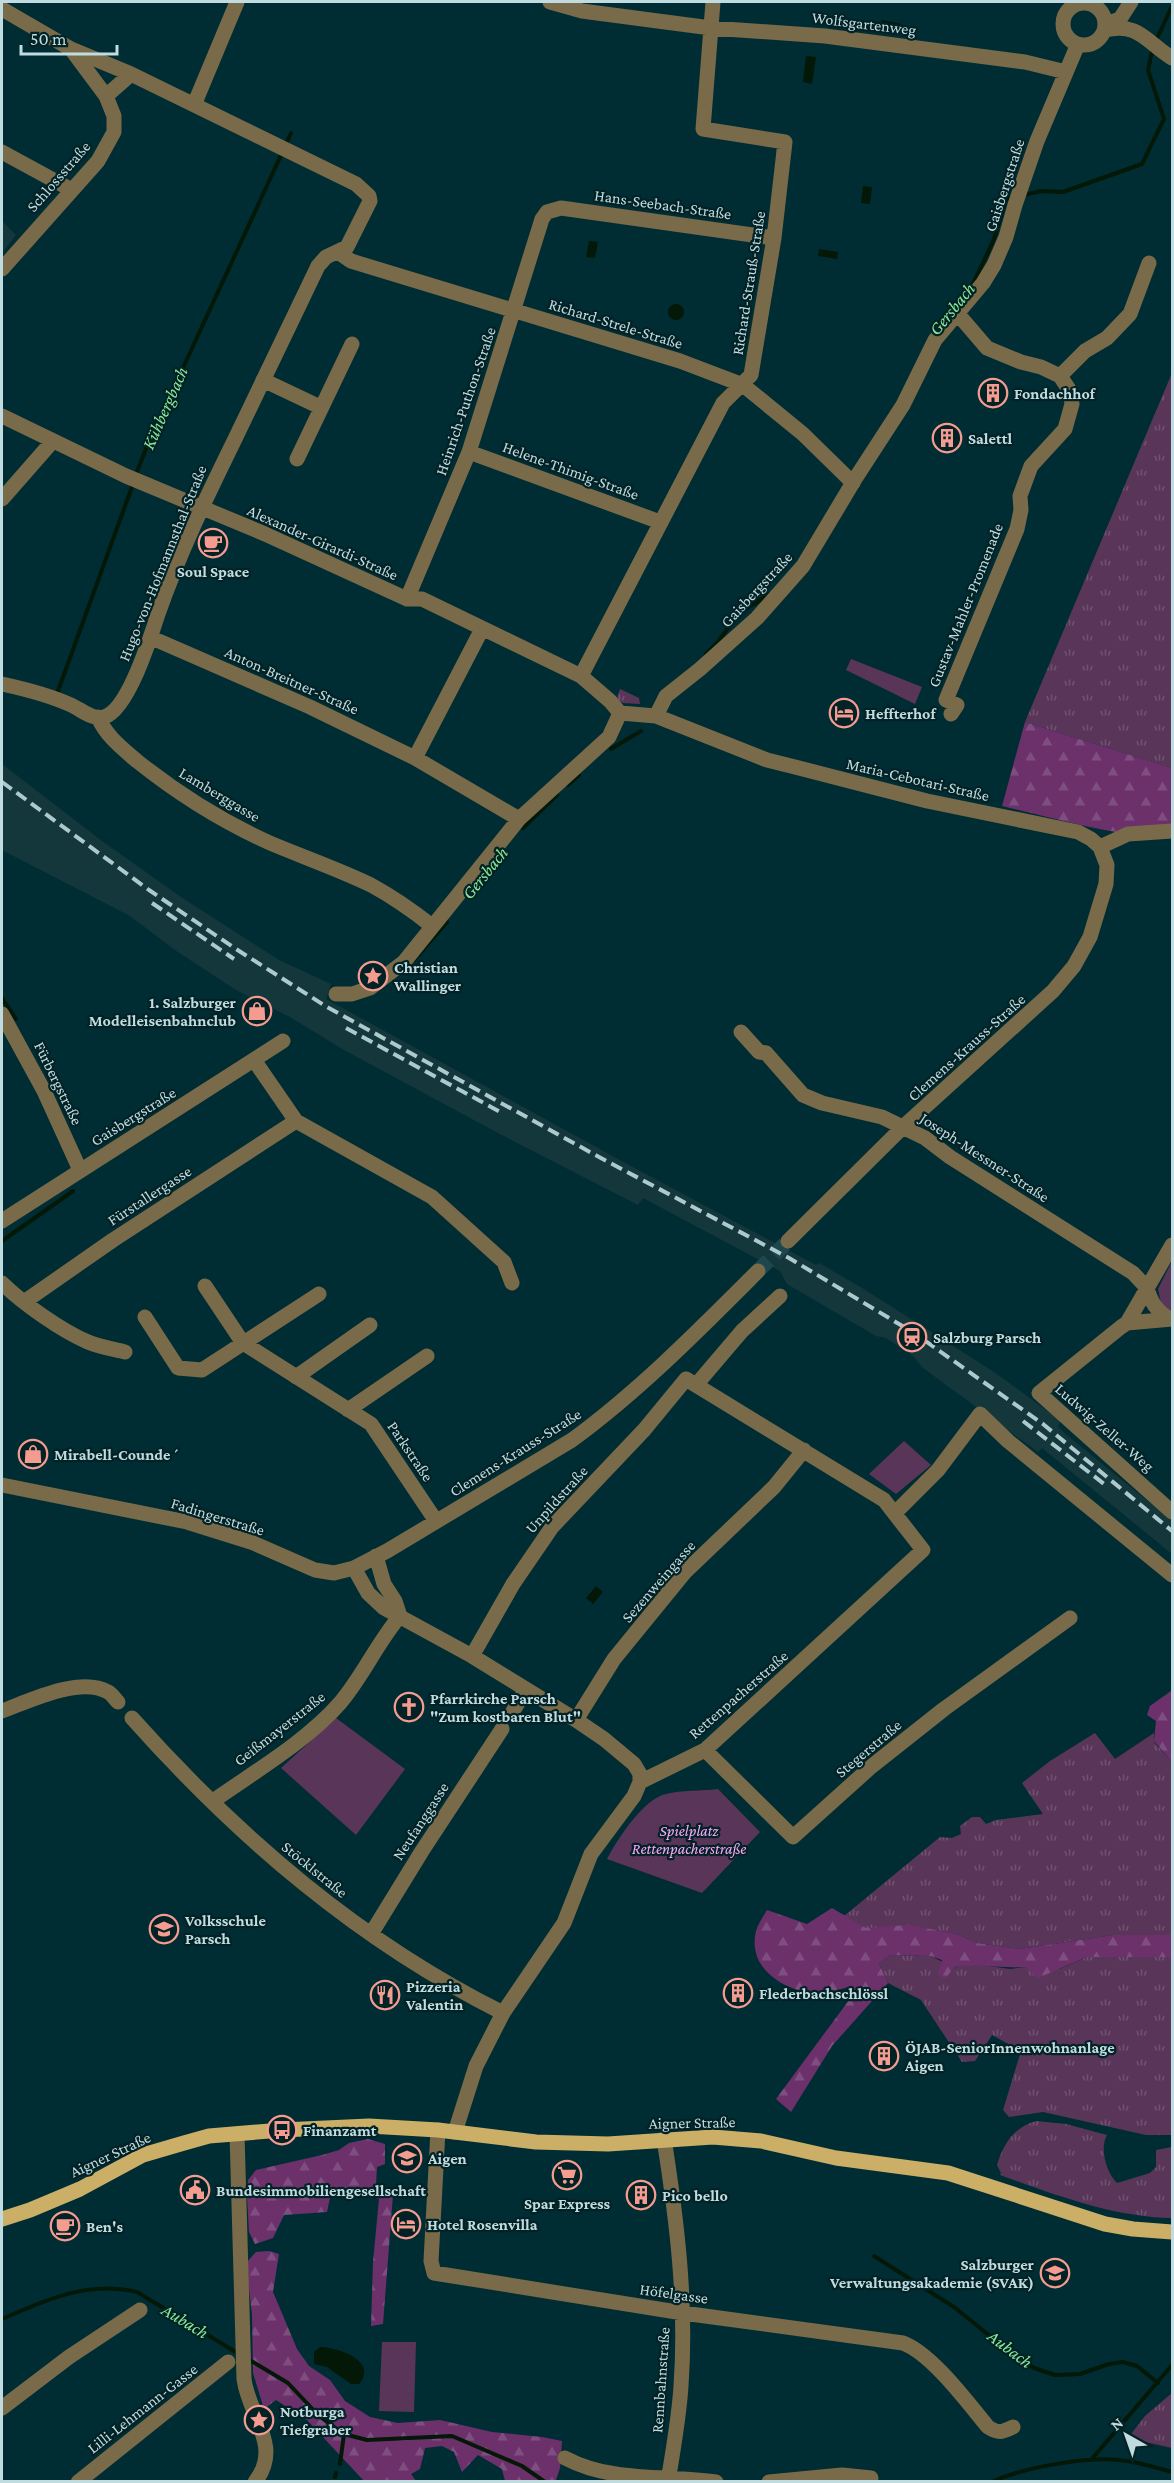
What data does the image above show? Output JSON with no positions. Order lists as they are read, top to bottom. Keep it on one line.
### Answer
{"streets":{"main road":["Aigner Straße"],"street":["Wolfsgartenweg","Schlossstraße","Gaisbergstraße","Hans-Seebach-Straße","Richard-Strauß-Straße","Richard-Strele-Straße","Heinrich-Puthon-Straße","Helene-Thimig-Straße","Alexander-Girardi-Straße","Hugo-von-Hofmannsthal-Straße","Gustav-Mahler-Promenade","Anton-Breitner-Straße","Maria-Cebotari-Straße","Lamberggasse","Clemens-Krauss-Straße","Fürbergstraße","Joseph-Messner-Straße","Fürstallergasse","Ludwig-Zeller-Weg","Parkstraße","Unpildstraße","Fadingerstraße","Sezenweingasse","Rettenpacherstraße","Geißmayerstraße","Stegerstraße","Neufanggasse","Stöcklstraße","Höfelgasse","Rennbahnstraße","Lilli-Lehmann-Gasse"]},"crossings":[["Wolfsgartenweg","Gaisbergstraße"],["Wolfsgartenweg","Richard-Strauß-Straße"],["Gaisbergstraße","Richard-Strele-Straße"],["Gaisbergstraße","Maria-Cebotari-Straße"],["Gaisbergstraße","Fürbergstraße"],["Hans-Seebach-Straße","Richard-Strauß-Straße"],["Hans-Seebach-Straße","Heinrich-Puthon-Straße"],["Richard-Strauß-Straße","Richard-Strele-Straße"],["Richard-Strauß-Straße","Helene-Thimig-Straße"],["Richard-Strauß-Straße","Alexander-Girardi-Straße"],["Richard-Strele-Straße","Heinrich-Puthon-Straße"],["Richard-Strele-Straße","Hugo-von-Hofmannsthal-Straße"],["Heinrich-Puthon-Straße","Helene-Thimig-Straße"],["Heinrich-Puthon-Straße","Alexander-Girardi-Straße"],["Alexander-Girardi-Straße","Hugo-von-Hofmannsthal-Straße"],["Hugo-von-Hofmannsthal-Straße","Anton-Breitner-Straße"],["Hugo-von-Hofmannsthal-Straße","Lamberggasse"],["Maria-Cebotari-Straße","Clemens-Krauss-Straße"],["Clemens-Krauss-Straße","Joseph-Messner-Straße"],["Clemens-Krauss-Straße","Parkstraße"],["Clemens-Krauss-Straße","Fadingerstraße"],["Unpildstraße","Rettenpacherstraße"],["Sezenweingasse","Rettenpacherstraße"],["Rettenpacherstraße","Stegerstraße"],["Geißmayerstraße","Stöcklstraße"],["Neufanggasse","Stöcklstraße"],["Aigner Straße","Höfelgasse"],["Aigner Straße","Rennbahnstraße"],["Höfelgasse","Rennbahnstraße"]],"water":["Gersbach","Kühbergbach","Aubach"],"parks":["Spielplatz Rettenpacherstraße"],"places":{"building":["Fondachhof","Salettl","Flederbachschlössl","ÖJAB-SeniorInnenwohnanlage Aigen","Pico bello"],"cafe":["Soul Space","Ben's"],"hotel":["Heffterhof","Hotel Rosenvilla"],"place":["Christian Wallinger","Notburga Tiefgraber"],"shop":["1. Salzburger Modelleisenbahnclub","Mirabell-Counde´"],"station":["Salzburg Parsch"],"church":["Pfarrkirche Parsch \"Zum kostbaren Blut\""],"school or university":["Volksschule Parsch","Aigen","Salzburger Verwaltungsakademie (SVAK)"],"restaurant":["Pizzeria Valentin"],"bus stop":["Finanzamt"],"supermarket":["Spar Express"],"public building":["Bundesimmobiliengesellschaft"]},"scale_bar":"50 m","north":"top left"}
